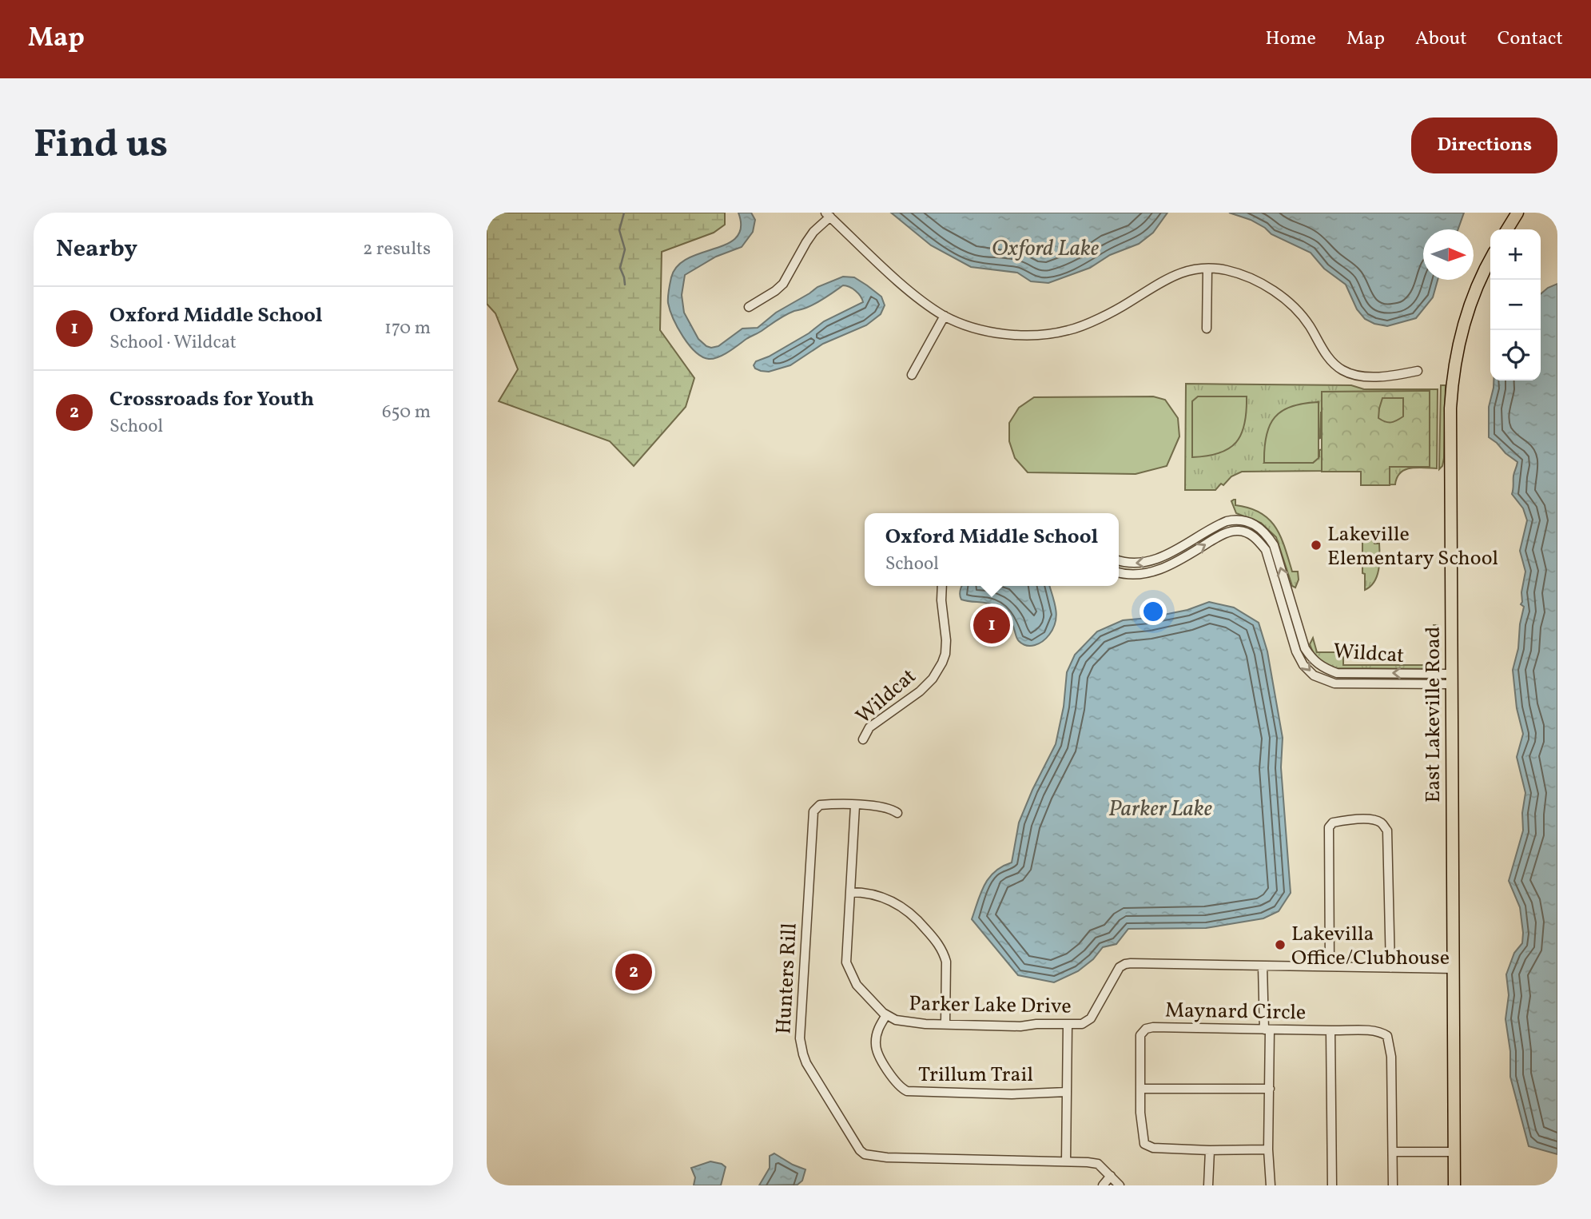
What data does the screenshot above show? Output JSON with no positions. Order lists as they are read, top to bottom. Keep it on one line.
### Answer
{"streets":{"main road":["East Lakeville Road"],"street":["Wildcat","Hunters Rill","Parker Lake Drive","Maynard Circle","Trillum Trail"]},"crossings":[["Wildcat","East Lakeville Road"],["East Lakeville Road","Parker Lake Drive"],["Hunters Rill","Parker Lake Drive"],["Parker Lake Drive","Trillum Trail"]],"water":["Oxford Lake","Parker Lake"],"places":["Lakeville Elementary School","Lakevilla Office/Clubhouse"],"north":"right","page":{"header":"Map","nav":["Home","Map","About","Contact"],"buttons":"Directions","title":"Find us","heading":["Nearby","2 results"],"map_buttons":["+","−"],"list":[{"mark":"1","name":"Oxford Middle School","note":"School · Wildcat","value":"170 m"},{"mark":"2","name":"Crossroads for Youth","note":"School","value":"650 m"}],"popup":["Oxford Middle School","School"],"pins":["1","2"]}}
